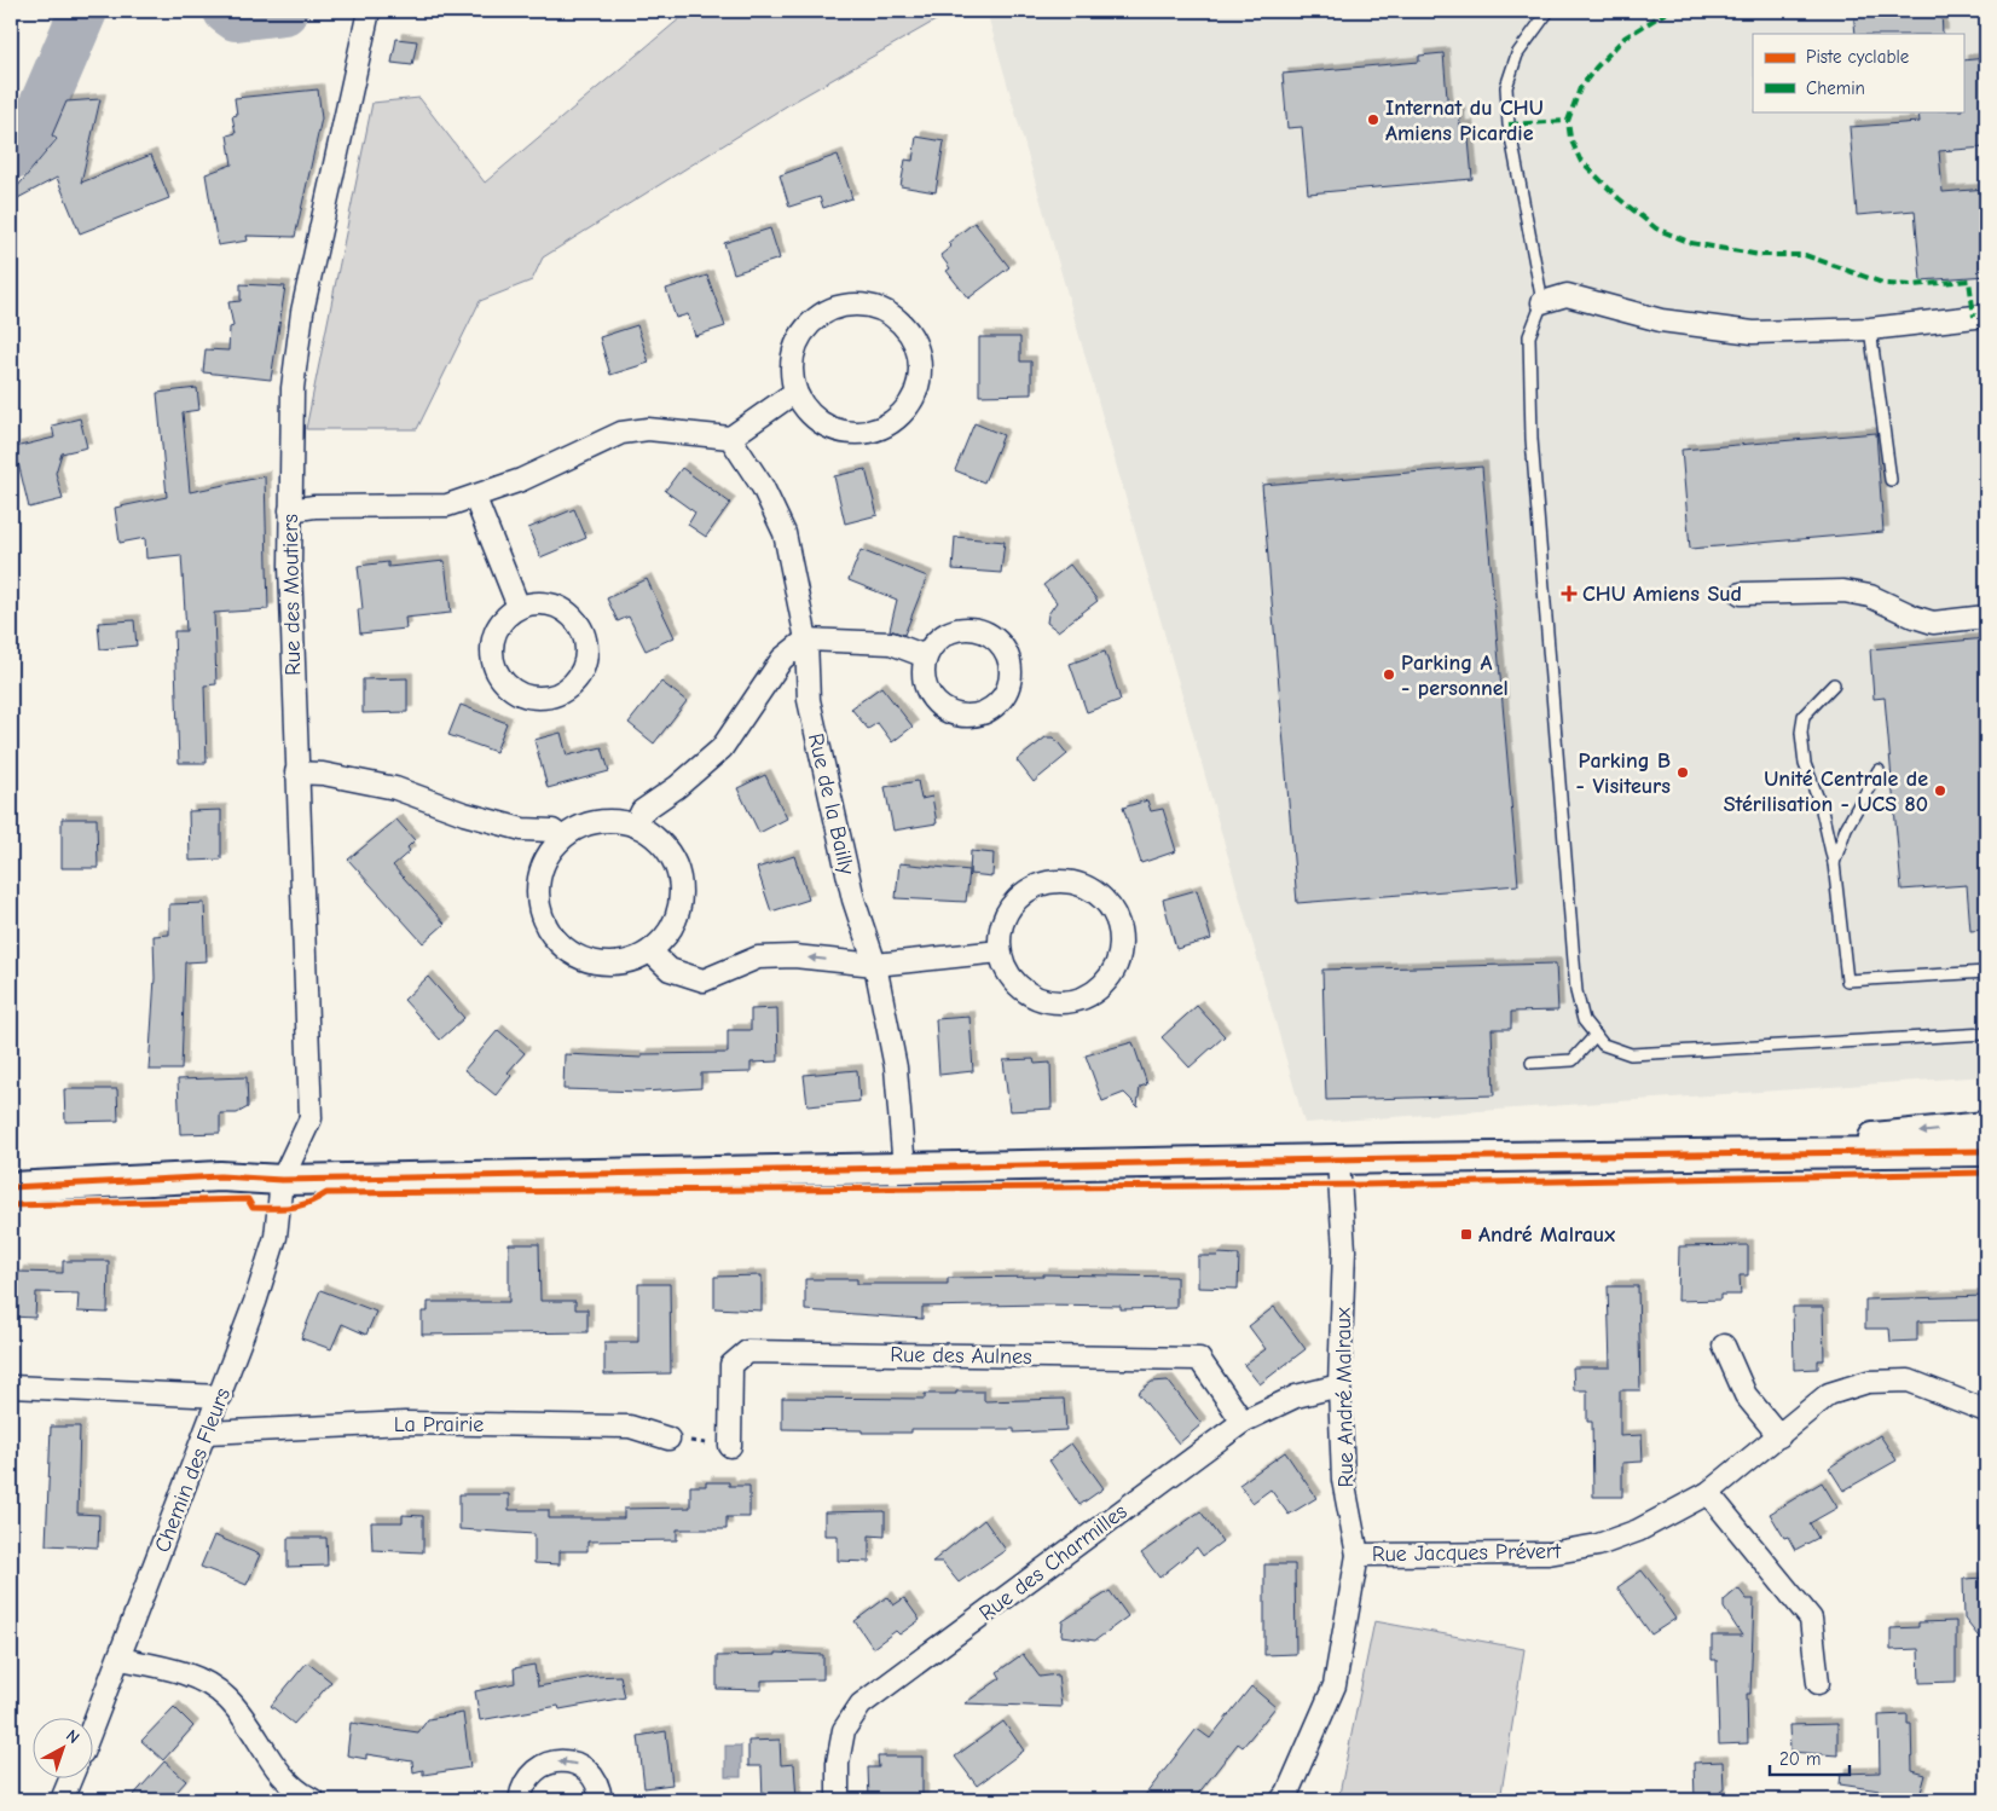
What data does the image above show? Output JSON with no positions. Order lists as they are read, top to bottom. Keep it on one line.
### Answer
{"streets":{"street":["Rue des Moutiers","Rue de la Bailly","Rue des Aulnes","Rue André Malraux","La Prairie","Chemin des Fleurs","Rue Jacques Prévert","Rue des Charmilles"]},"crossings":[["Rue des Moutiers","Chemin des Fleurs"],["Rue des Aulnes","Rue des Charmilles"],["Rue André Malraux","Rue Jacques Prévert"],["Rue André Malraux","Rue des Charmilles"],["La Prairie","Chemin des Fleurs"]],"places":{"other":["Internat du CHU Amiens Picardie","Parking A - personnel","Parking B - Visiteurs","Unité Centrale de Stérilisation - UCS 80"],"health":["CHU Amiens Sud"],"transit":["André Malraux"]},"legend":["Piste cyclable","Chemin"],"scale_bar":"20 m","north":"top right"}
